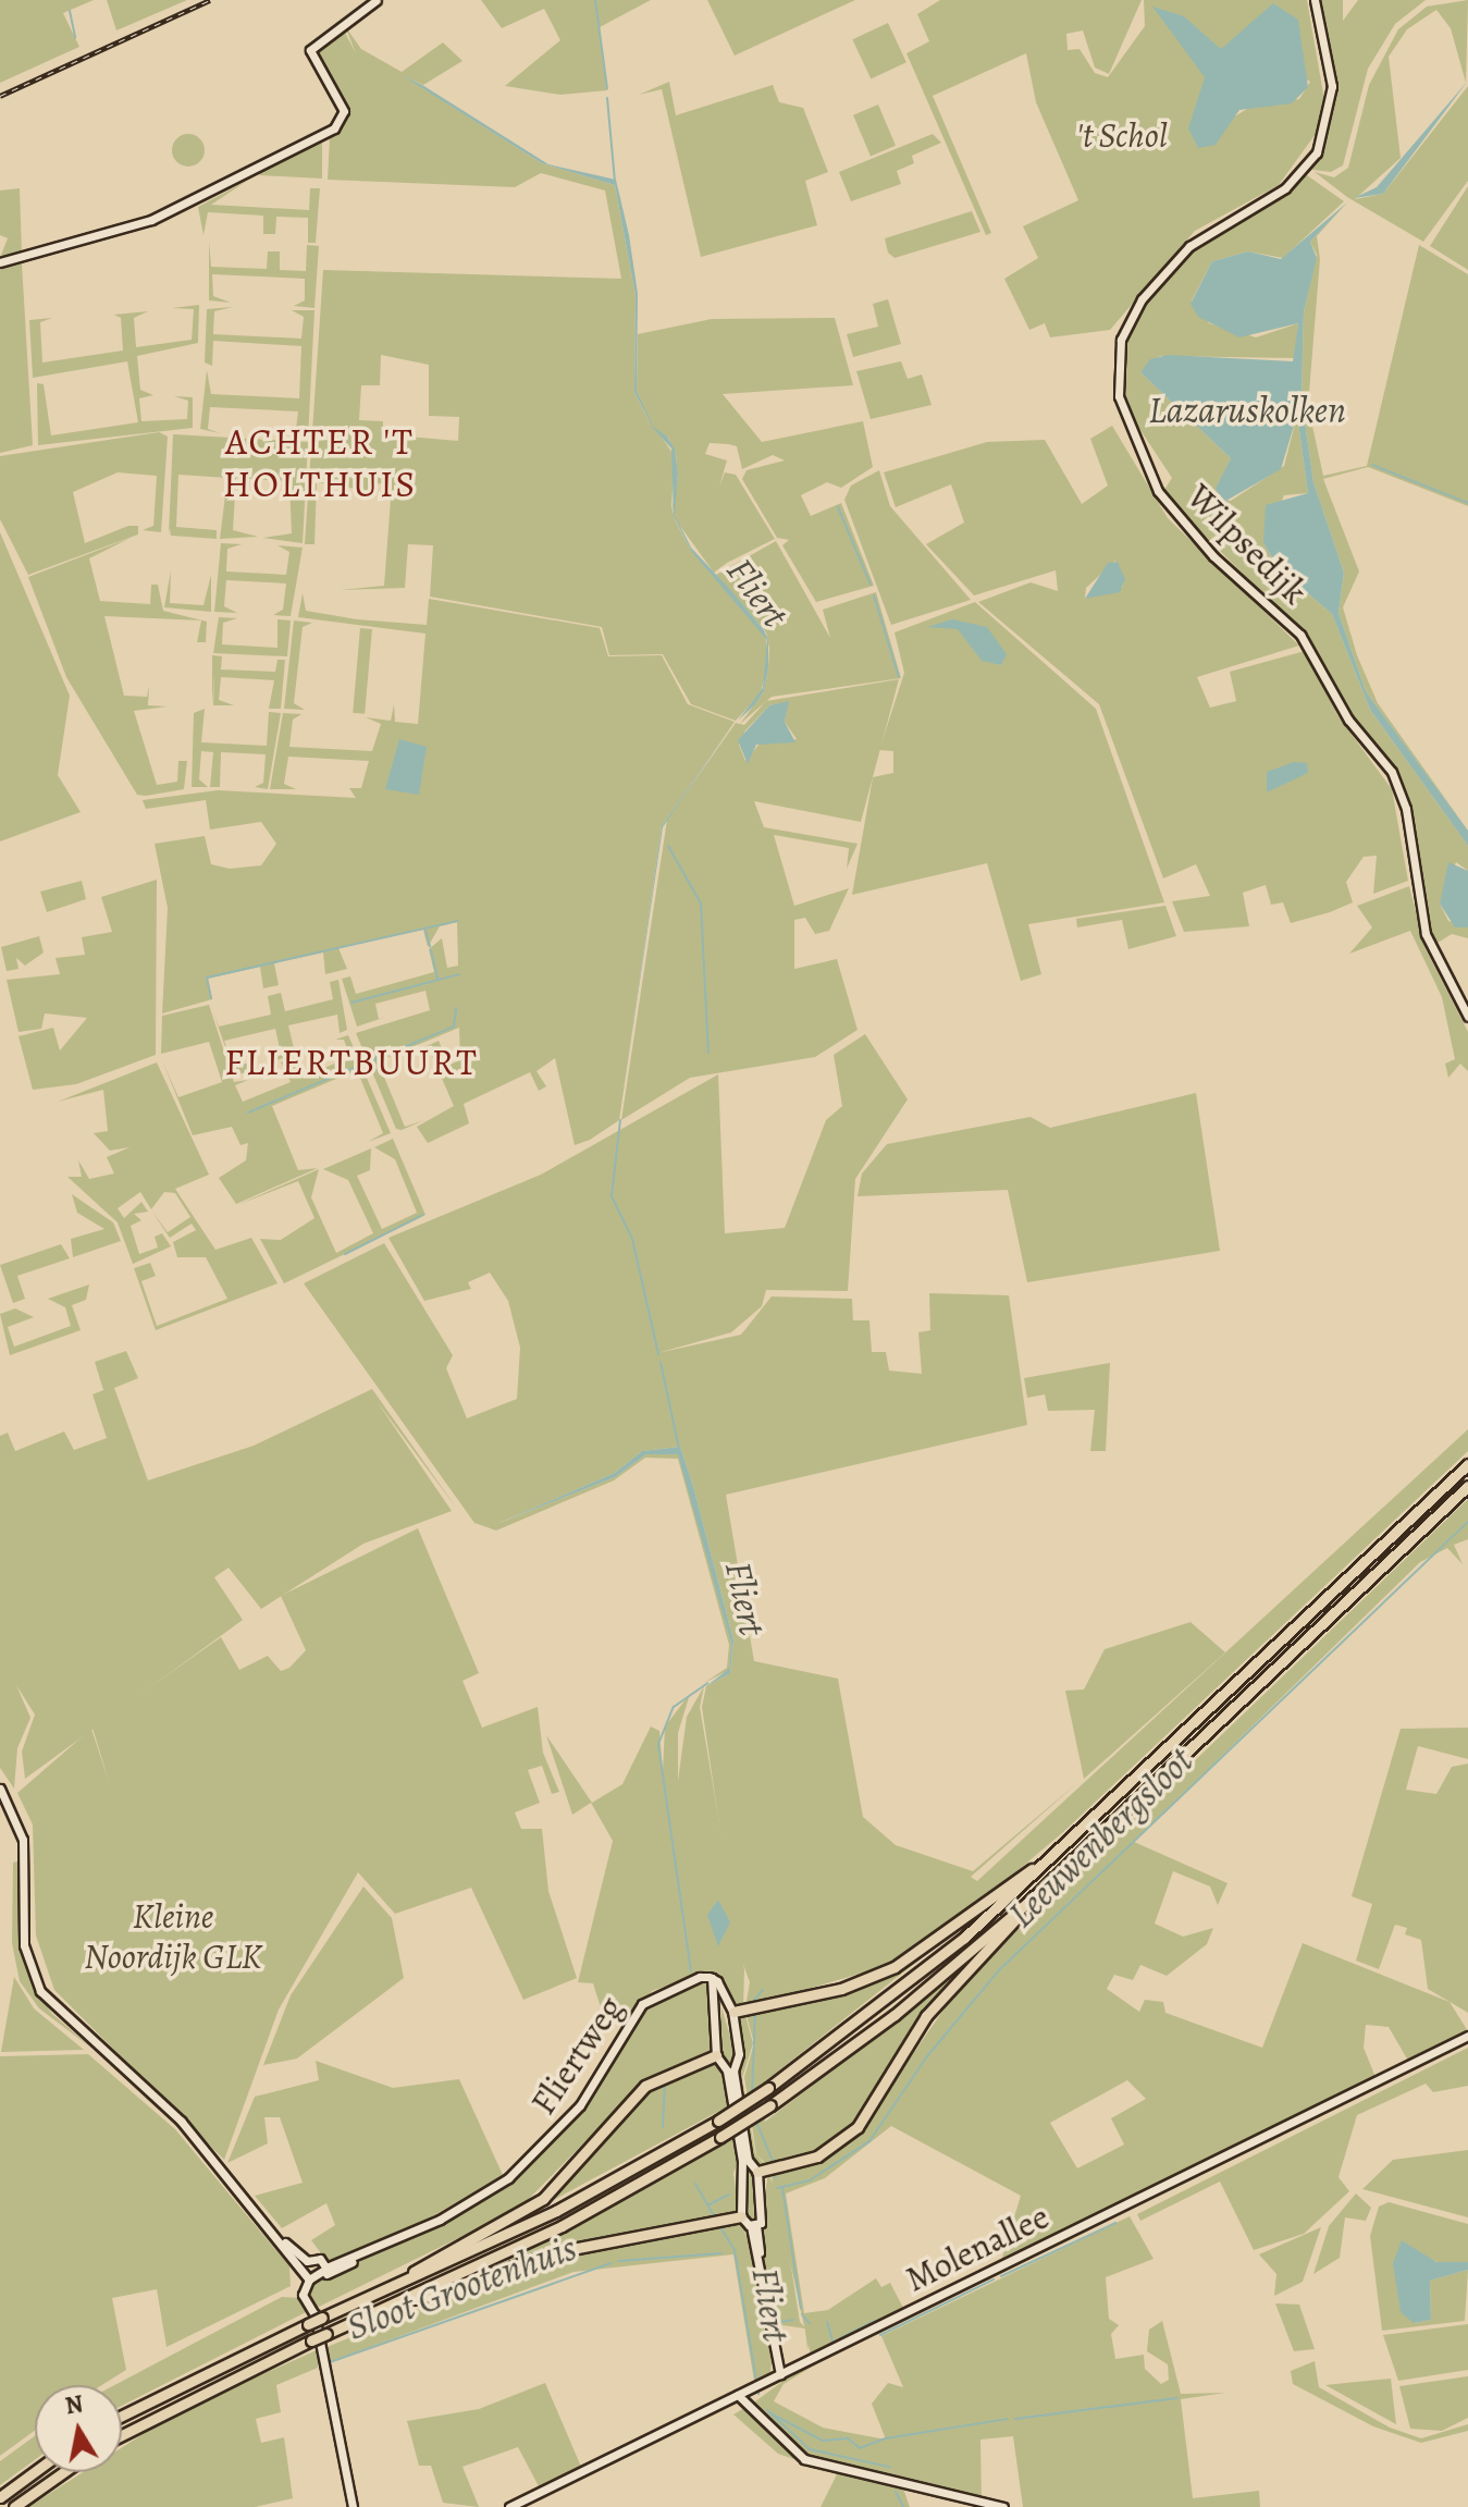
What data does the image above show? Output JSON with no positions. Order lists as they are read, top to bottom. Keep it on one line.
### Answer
{"streets":{"main road":["Wilpsedijk","Fliertweg","Molenallee"]},"districts":["ACHTER 'T HOLTHUIS","FLIERTBUURT"],"water":["Lazaruskolken","Fliert","Leeuwenbergsloot","Sloot Grootenhuis"],"parks":["'t Schol","Kleine Noordijk GLK"],"north":"top"}
